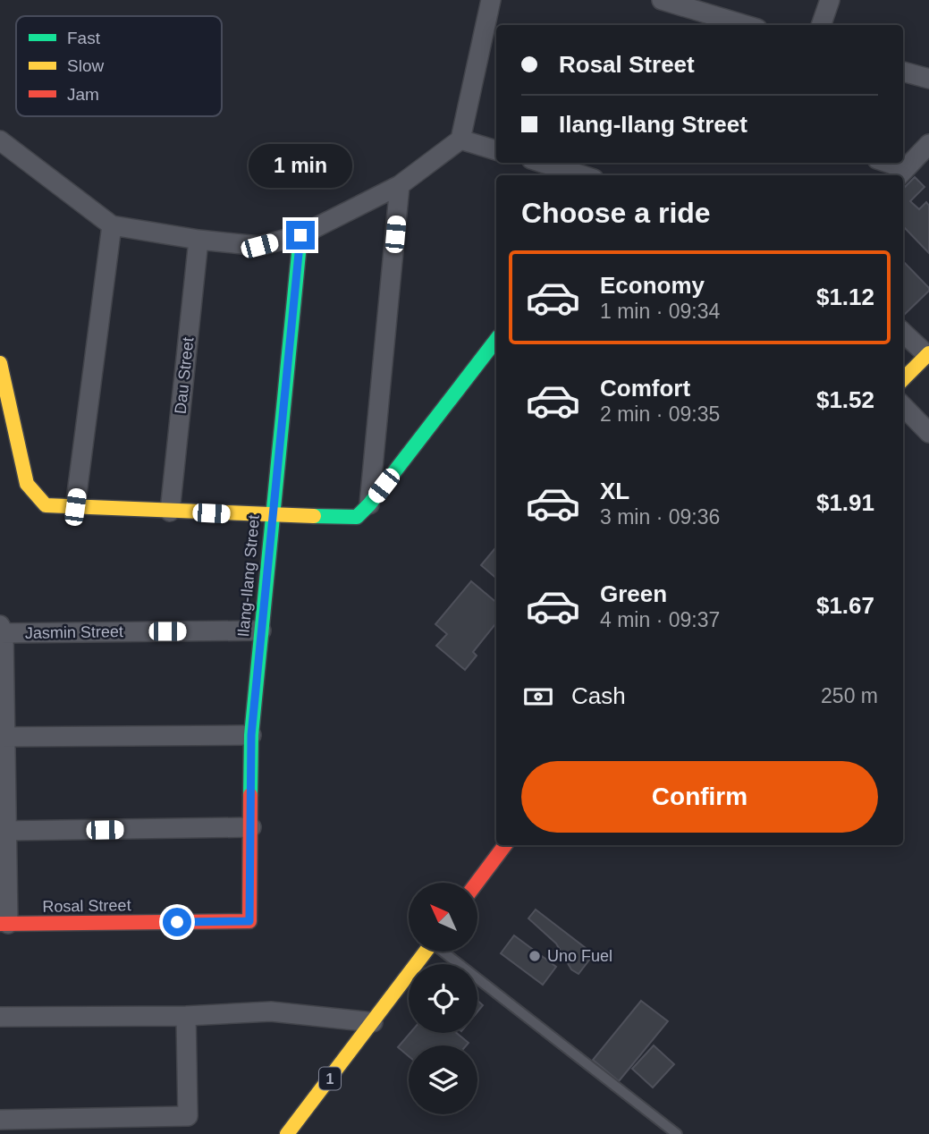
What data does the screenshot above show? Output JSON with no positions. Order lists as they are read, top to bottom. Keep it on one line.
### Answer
{"streets":{"street":["Dau Street","Ilang-Ilang Street","Jasmin Street","Rosal Street","1"]},"crossings":[["Ilang-Ilang Street","Jasmin Street"],["Ilang-Ilang Street","Rosal Street"]],"places":["Uno Fuel"],"legend":["Fast","Slow","Jam"],"north":"top left","page":{"banner":["Rosal Street","Ilang-Ilang Street"],"bubble":"1 min","heading":"Choose a ride","list":[{"name":"Economy","note":"1 min · 09:34","value":"$1.12"},{"name":"Comfort","note":"2 min · 09:35","value":"$1.52"},{"name":"XL","note":"3 min · 09:36","value":"$1.91"},{"name":"Green","note":"4 min · 09:37","value":"$1.67"}],"pay":["Cash","250 m"],"buttons":"Confirm"}}
